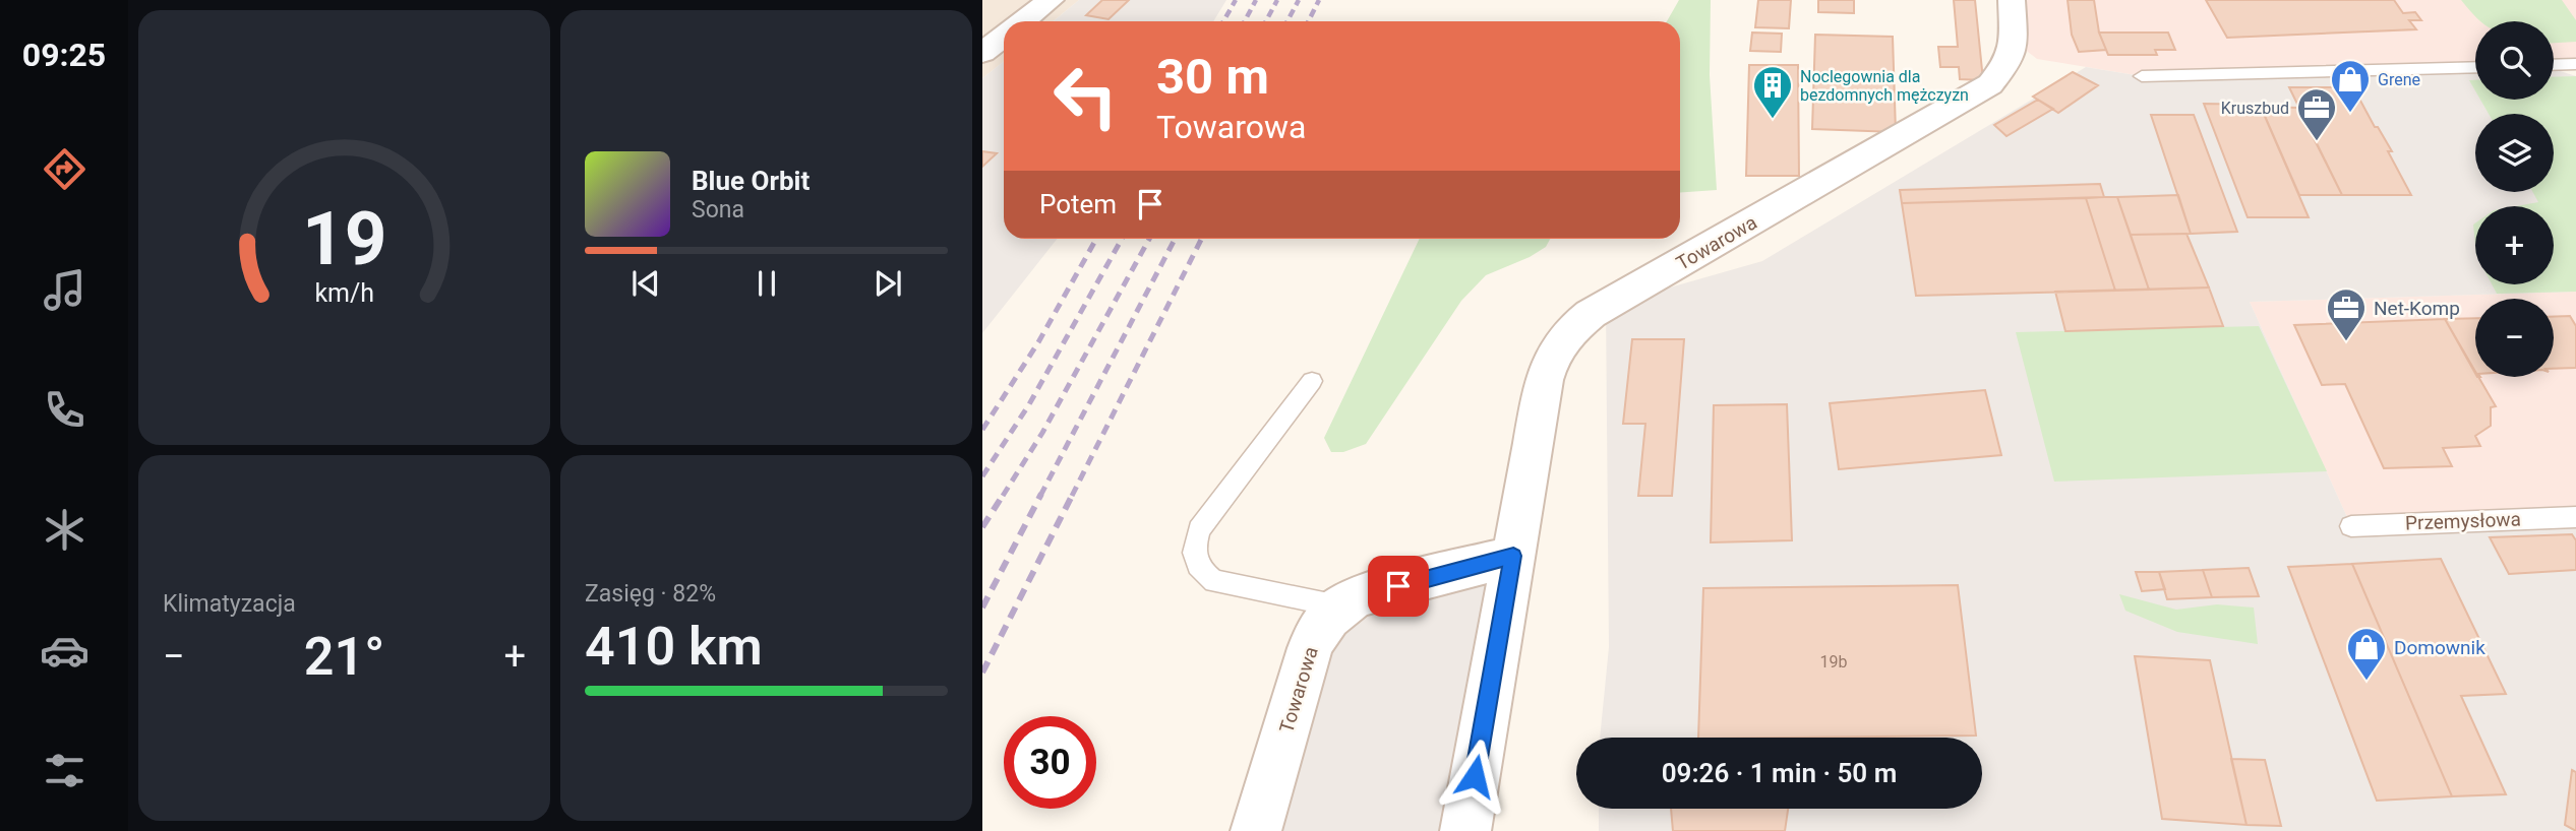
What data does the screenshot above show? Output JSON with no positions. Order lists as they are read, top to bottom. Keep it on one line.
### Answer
{"streets":{"street":["Towarowa"],"lane":["Przemysłowa"]},"places":{"shop":["Grene","Domownik"],"building":["Noclegownia dla bezdomnych mężczyzn"],"office":["Kruszbud","Net-Komp"]},"house_numbers":["19b"],"page":{"tabs":"09:25","map_buttons":["+","−"],"turn":["30 m","Towarowa"],"song":["Blue Orbit","Sona"],"then":"Potem","tile":["Klimatyzacja",["Zasięg · 82%","410 km"]],"heat":["−","21°","+"],"limit":"30","trip":"09:26 · 1 min · 50 m","gauge":["19","km/h"]}}
